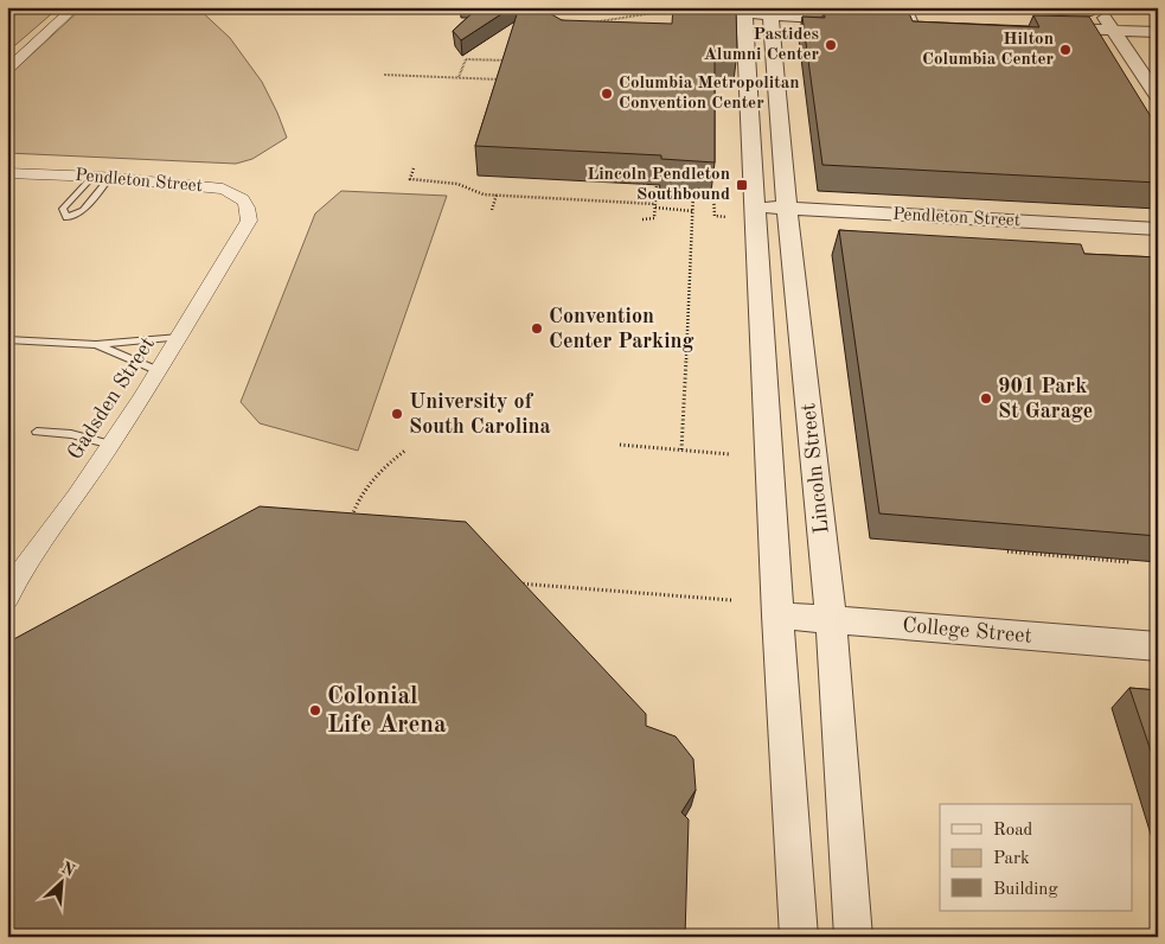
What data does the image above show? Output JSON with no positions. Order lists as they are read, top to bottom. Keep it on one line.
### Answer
{"streets":{"street":["Pendleton Street","Gadsden Street","Lincoln Street","College Street"]},"crossings":[["Pendleton Street","Gadsden Street"],["Pendleton Street","Lincoln Street"],["Lincoln Street","College Street"]],"places":{"other":["Pastides Alumni Center","Hilton Columbia Center","Columbia Metropolitan Convention Center","Convention Center Parking","901 Park St Garage","University of South Carolina","Colonial Life Arena"],"transit":["Lincoln Pendleton Southbound"]},"legend":["Road","Park","Building"],"north":"top right"}
